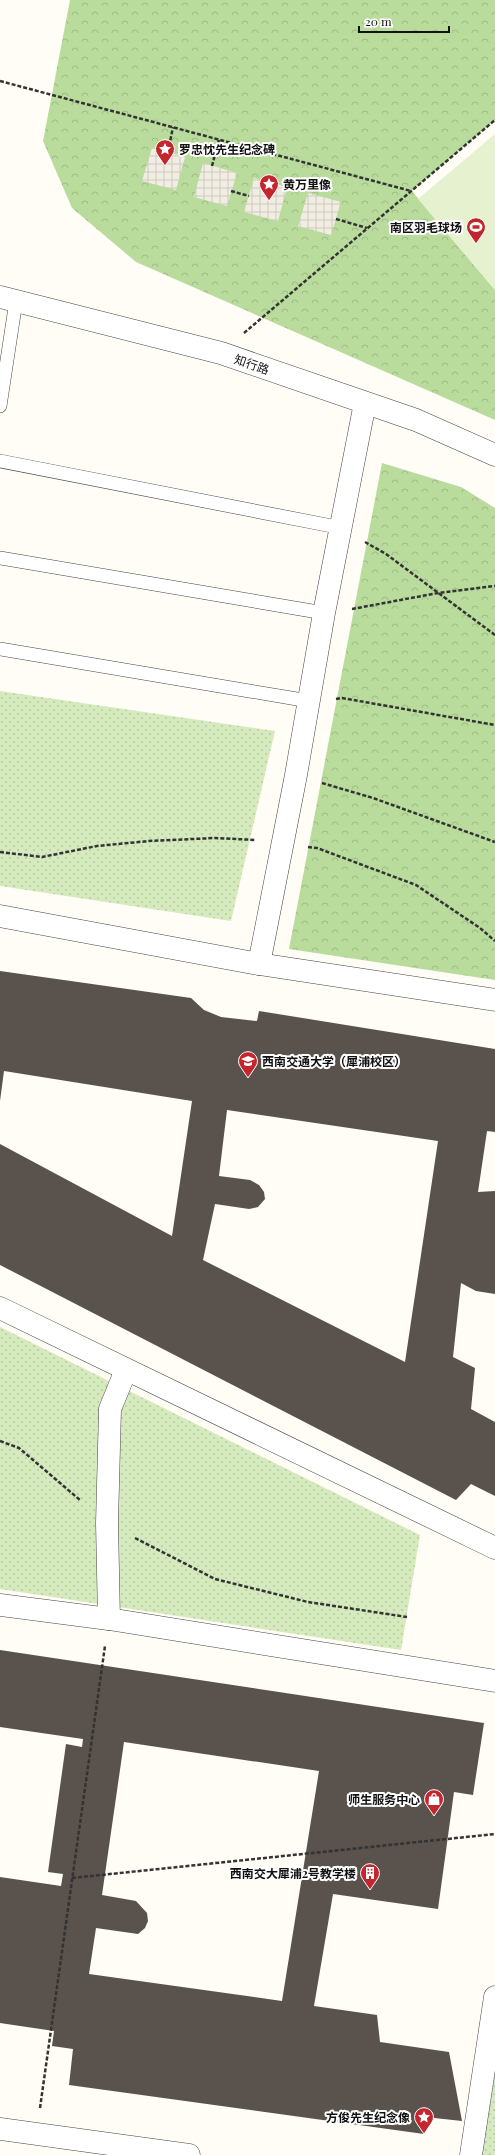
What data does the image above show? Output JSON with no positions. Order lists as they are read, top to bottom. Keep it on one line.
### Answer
{"streets":{"street":["知行路"]},"places":{"place":["罗忠忱先生纪念碑","黄万里像","方俊先生纪念像"],"sports":["南区羽毛球场"],"school or university":["西南交通大学（犀浦校区）"],"shop":["师生服务中心"],"building":["西南交大犀浦2号教学楼"]},"scale_bar":"20 m"}
